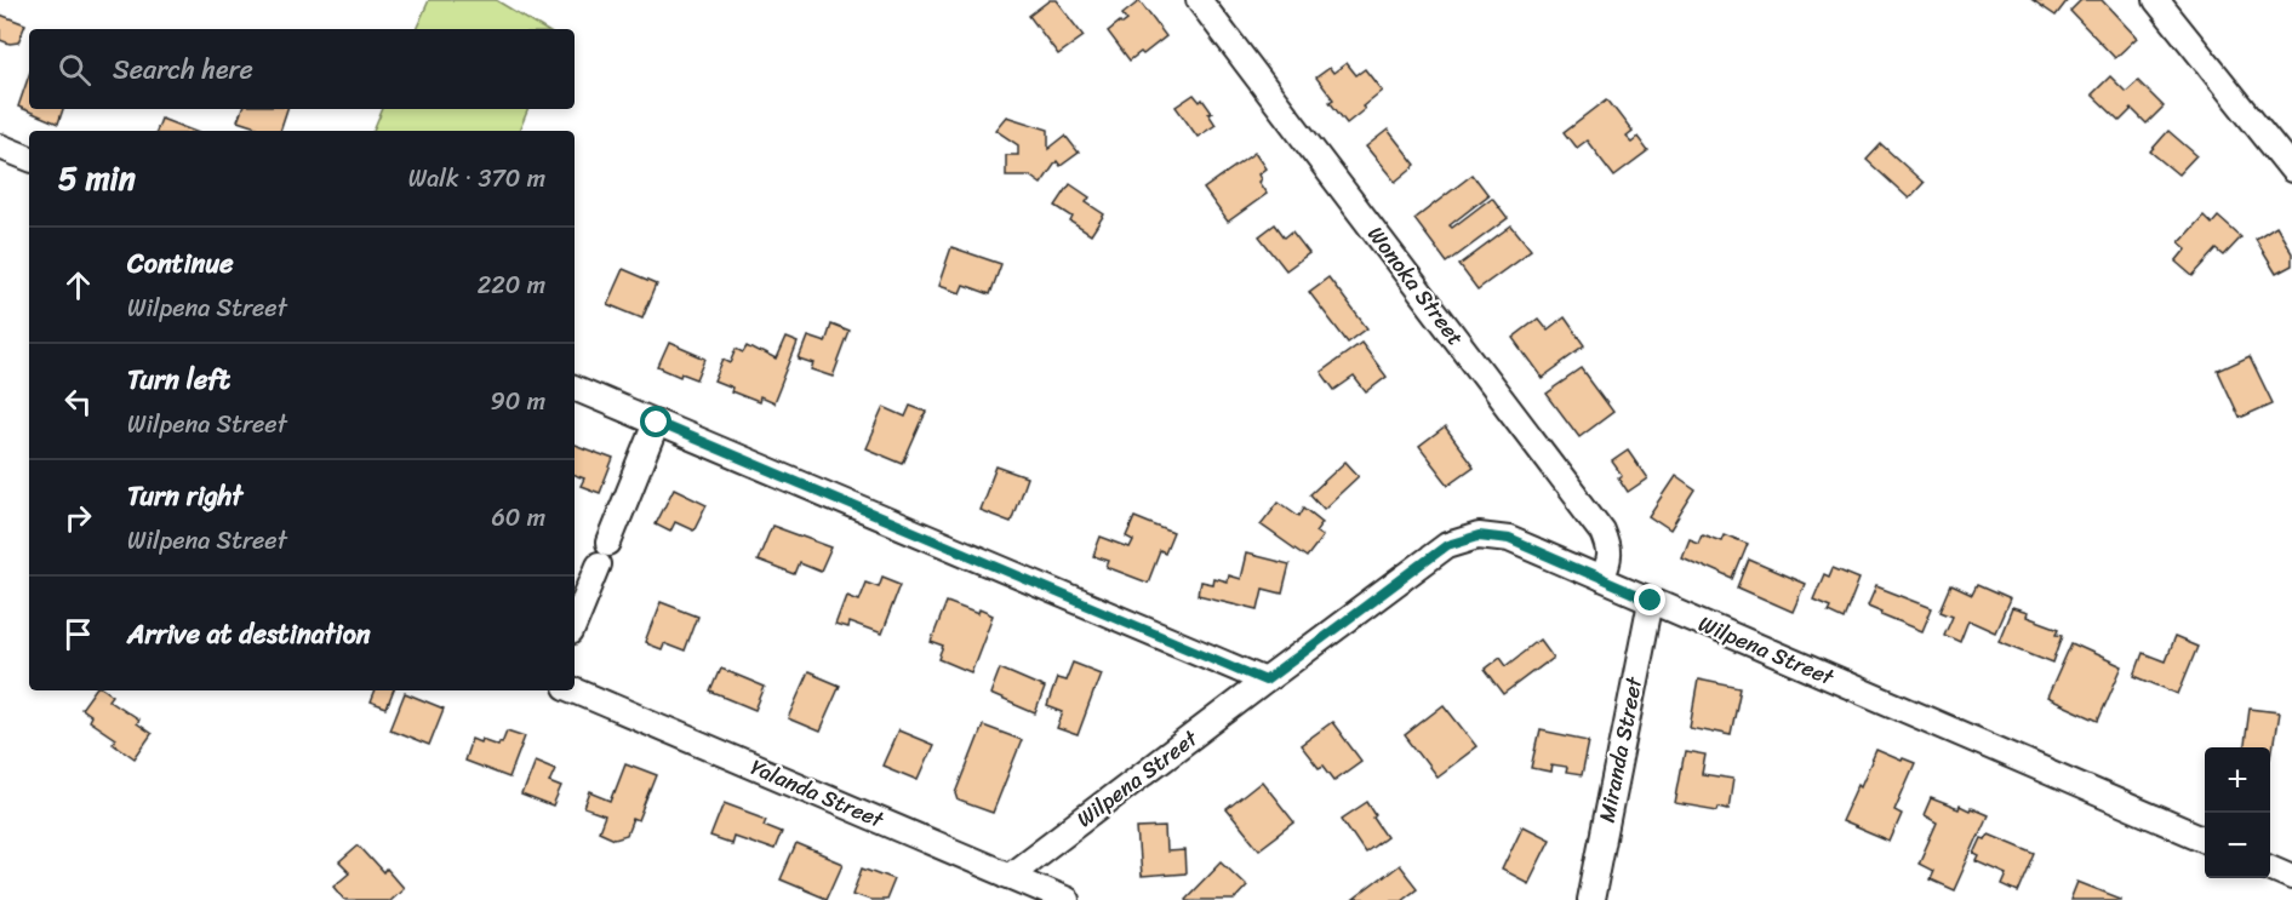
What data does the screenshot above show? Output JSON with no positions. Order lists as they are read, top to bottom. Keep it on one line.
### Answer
{"streets":{"street":["Wonoka Street","Wilpena Street","Miranda Street","Yalanda Street"]},"crossings":[["Wonoka Street","Wilpena Street"],["Wilpena Street","Miranda Street"],["Wilpena Street","Yalanda Street"]],"page":{"search":"Search here","heading":["5 min","Walk · 370 m"],"list":[["Continue","Wilpena Street","220 m"],["Turn left","Wilpena Street","90 m"],["Turn right","Wilpena Street","60 m"],"Arrive at destination"],"map_buttons":["+","−"]}}
